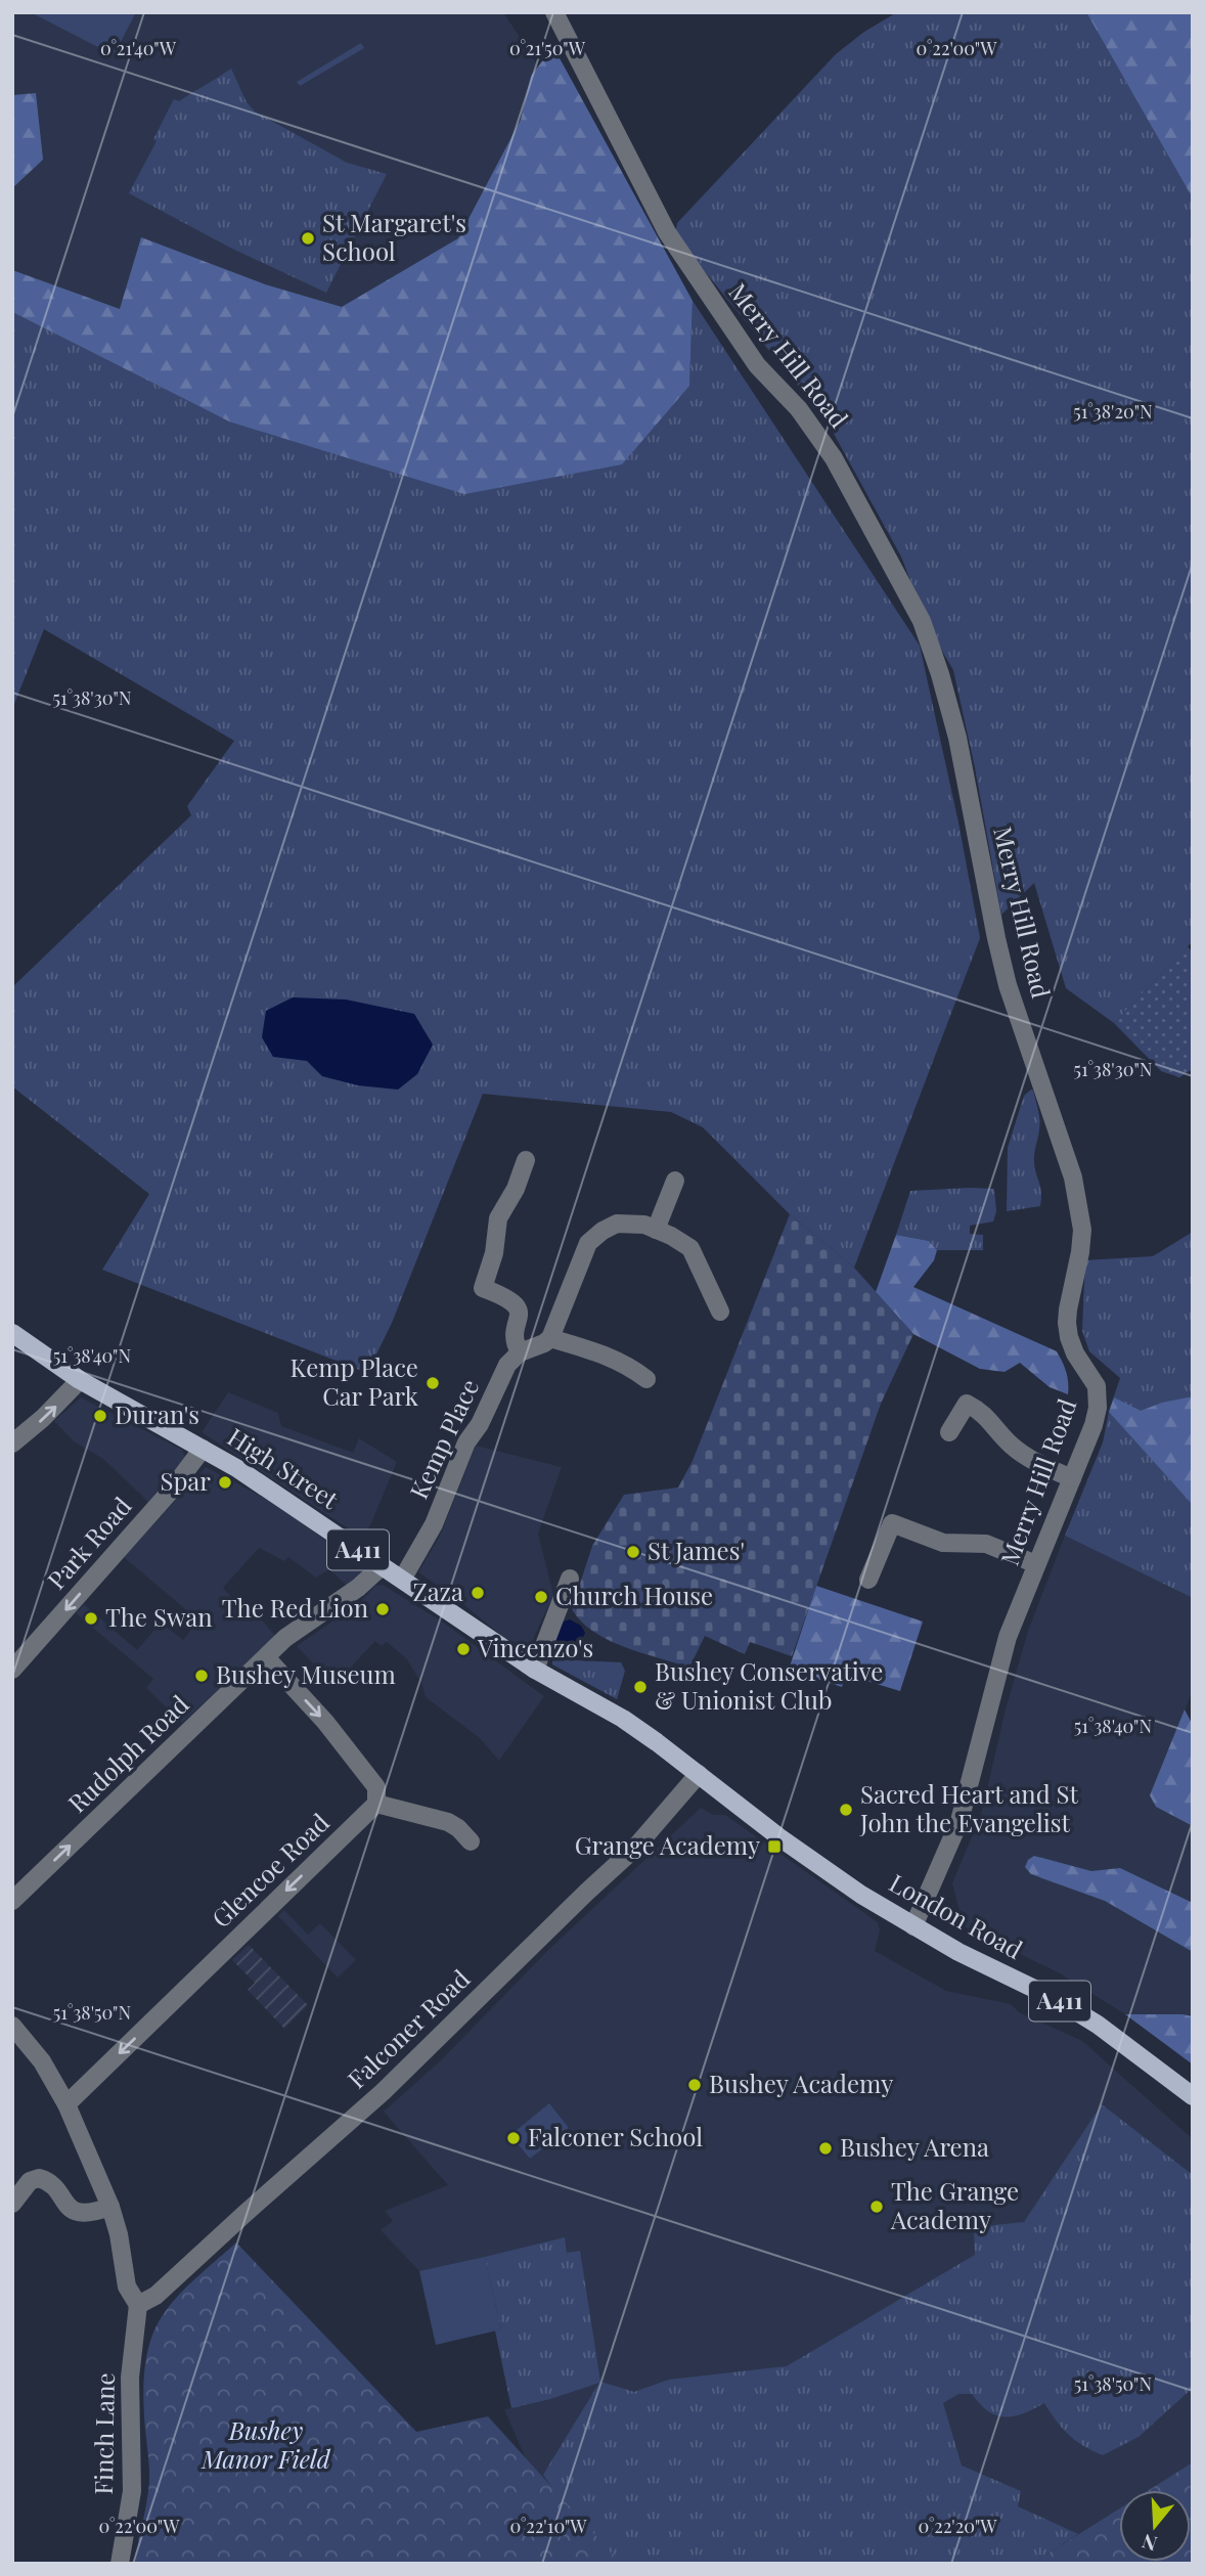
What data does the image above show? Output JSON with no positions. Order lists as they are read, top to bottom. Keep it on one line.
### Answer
{"streets":{"main road":["High Street","A411","London Road"],"street":["Merry Hill Road","Kemp Place","Park Road","Rudolph Road","Glencoe Road","Falconer Road","Finch Lane"]},"crossings":[["Merry Hill Road","London Road"],["Kemp Place","High Street"],["High Street","Park Road"],["High Street","Rudolph Road"],["High Street","London Road"],["High Street","Falconer Road"],["London Road","Falconer Road"],["Falconer Road","Finch Lane"]],"one_way":["Rudolph Road","Glencoe Road"],"parks":["Bushey Manor Field"],"places":{"other":["St Margaret's School","Kemp Place Car Park","Duran's","Spar","St James'","Zaza","Church House","The Red Lion","The Swan","Vincenzo's","Bushey Museum","Bushey Conservative & Unionist Club","Sacred Heart and St John the Evangelist","Bushey Academy","Falconer School","Bushey Arena","The Grange Academy"],"transit":["Grange Academy"]},"north":"bottom","coordinates":["0°21'40\"W","0°21'50\"W","0°22'00\"W","51°38'20\"N","51°38'30\"N","51°38'40\"N","51°38'50\"N","0°22'10\"W","0°22'20\"W"]}
